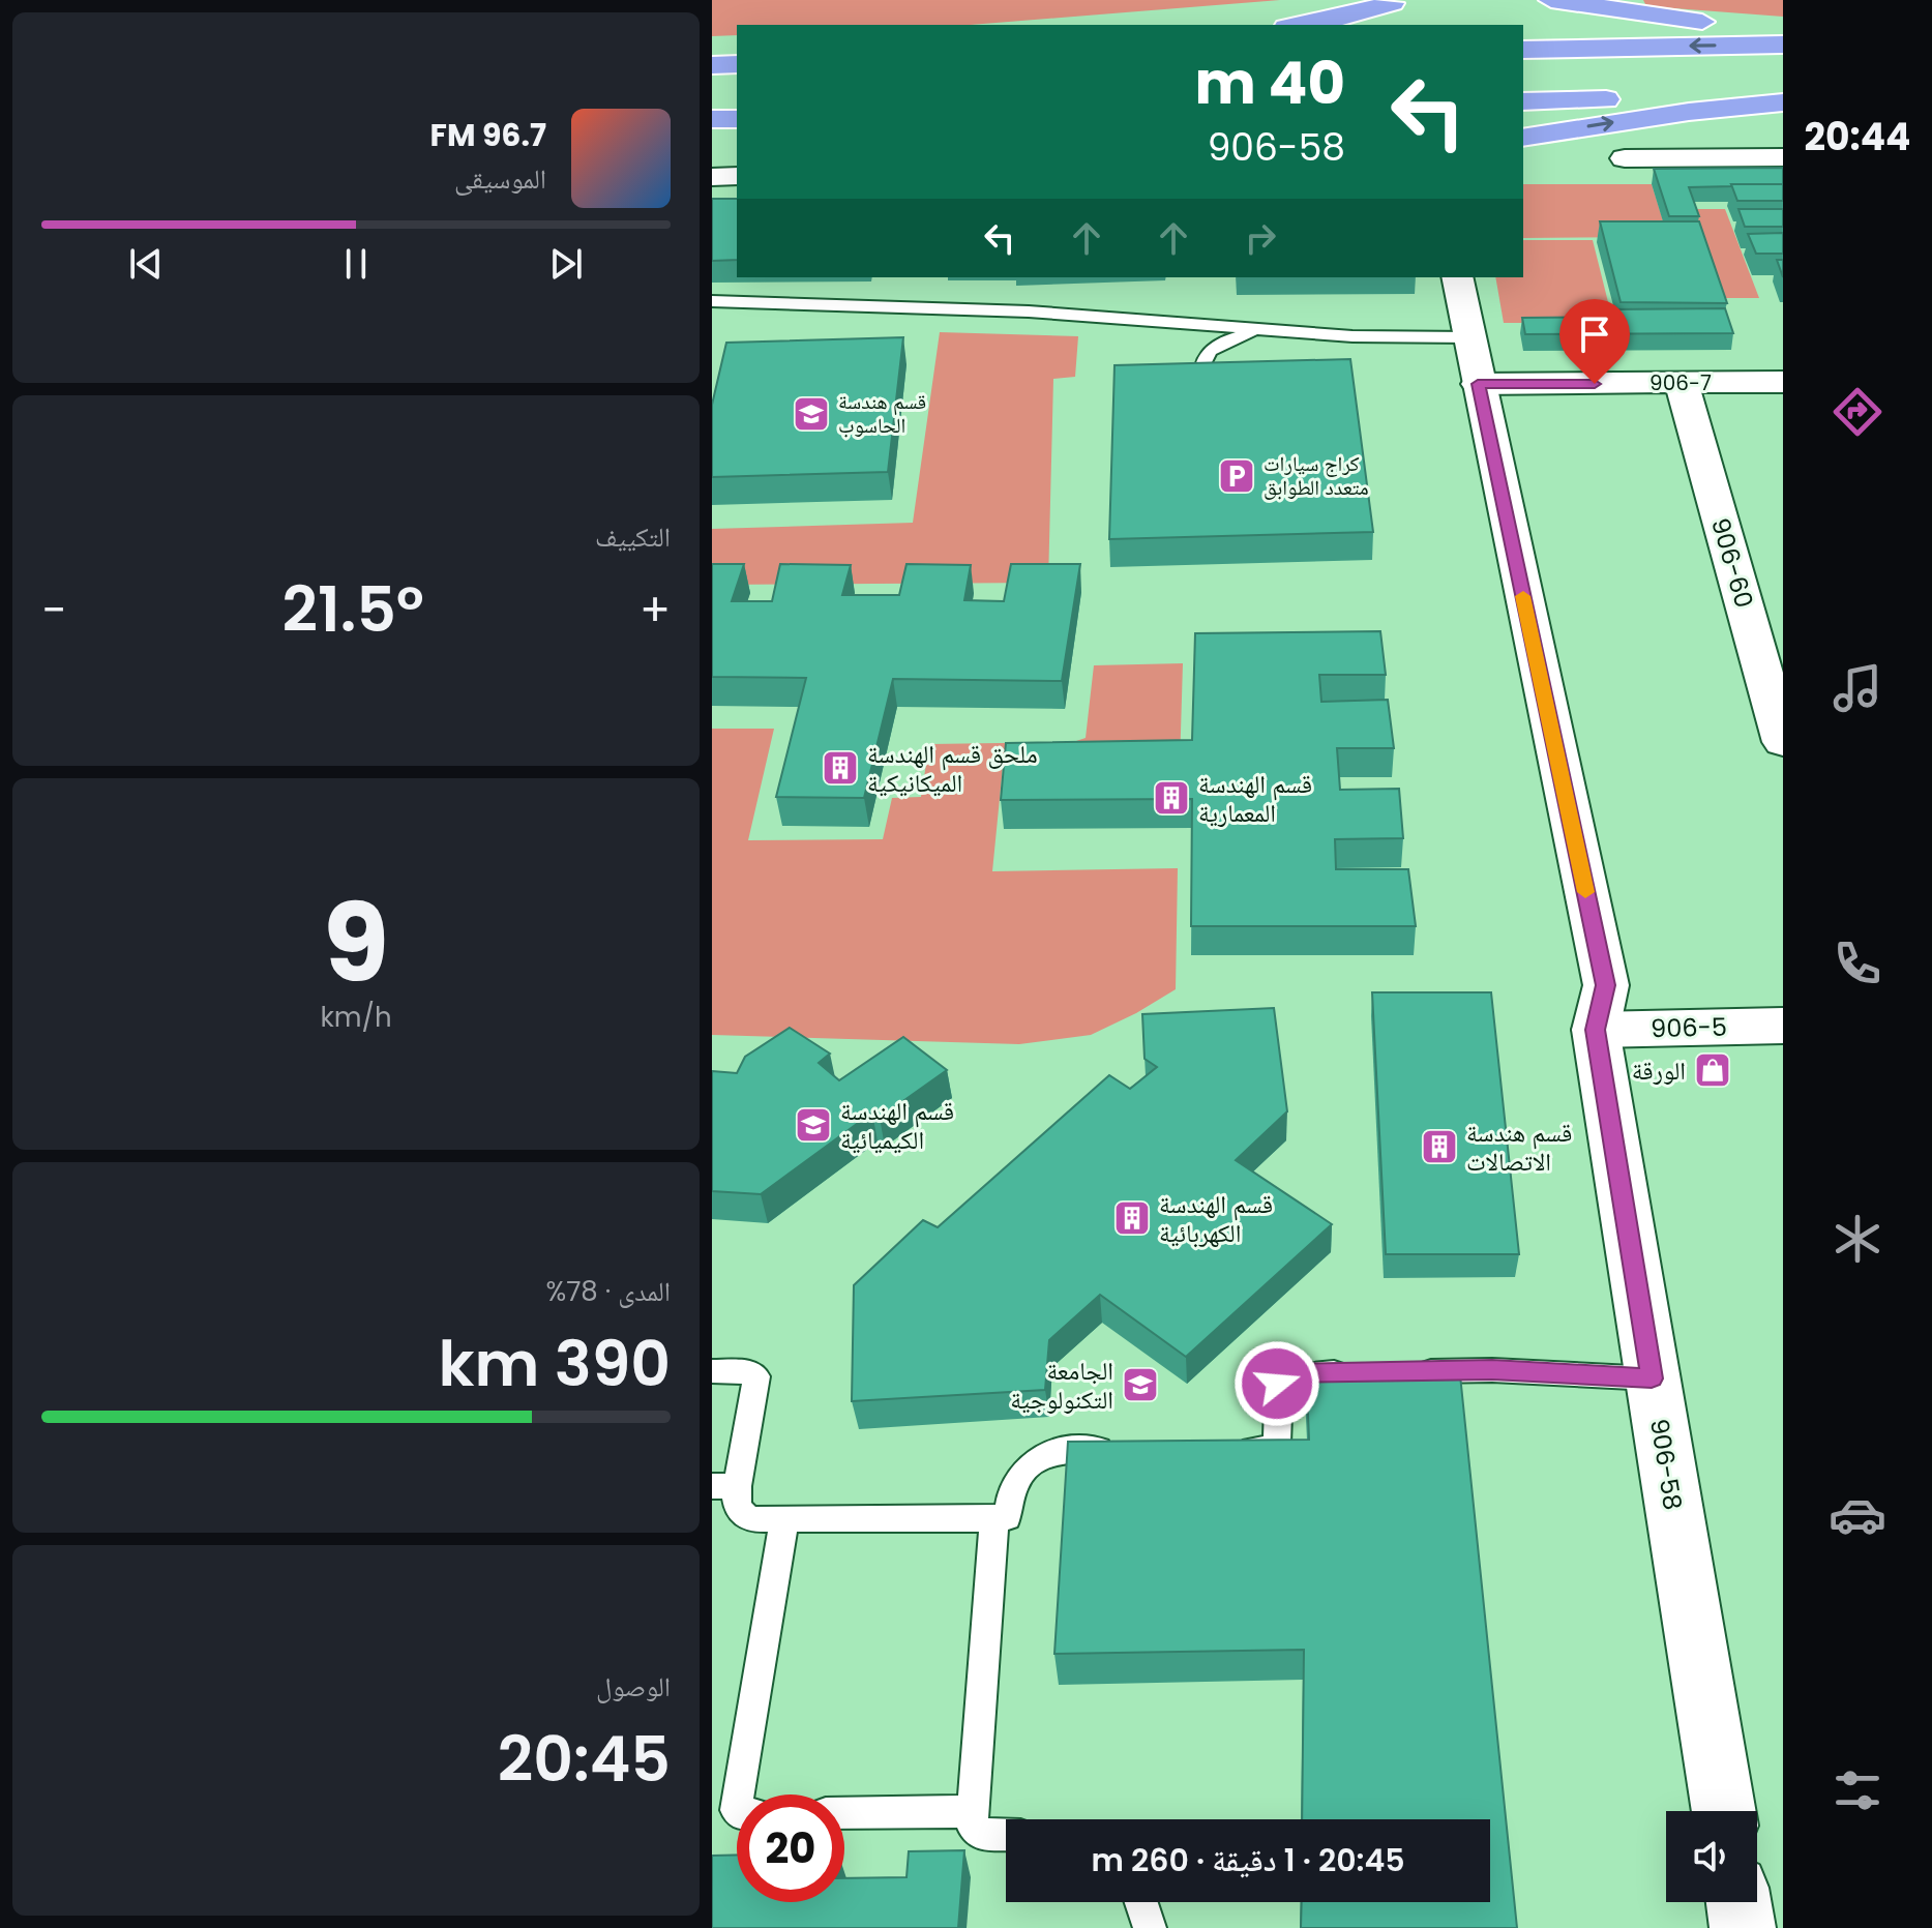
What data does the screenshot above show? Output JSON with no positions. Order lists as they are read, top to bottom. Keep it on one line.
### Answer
{"streets":{"street":["906-7","906-60","906-5","906-58"]},"crossings":[["906-7","906-60"],["906-7","906-58"],["906-5","906-58"]],"places":{"school or university":["قسم هندسة الحاسوب","قسم الهندسة الكيميائية","الجامعة التكنولوجية"],"parking":["كراج سيارات متعدد الطوابق"],"building":["ملحق قسم الهندسة الميكانيكية","قسم الهندسة المعمارية","قسم هندسة الاتصالات","قسم الهندسة الكهربائية"],"shop":["الورقة"]},"page":{"tabs":"20:44","turn":["40 m","906-58"],"song":["96.7 FM","الموسيقى"],"tile":["التكييف",["9","km/h"],["المدى · 78%","390 km"],["الوصول","20:45"]],"heat":["−","21.5°","+"],"limit":"20","trip":"20:45 · 1 دقيقة · 260 m"}}
